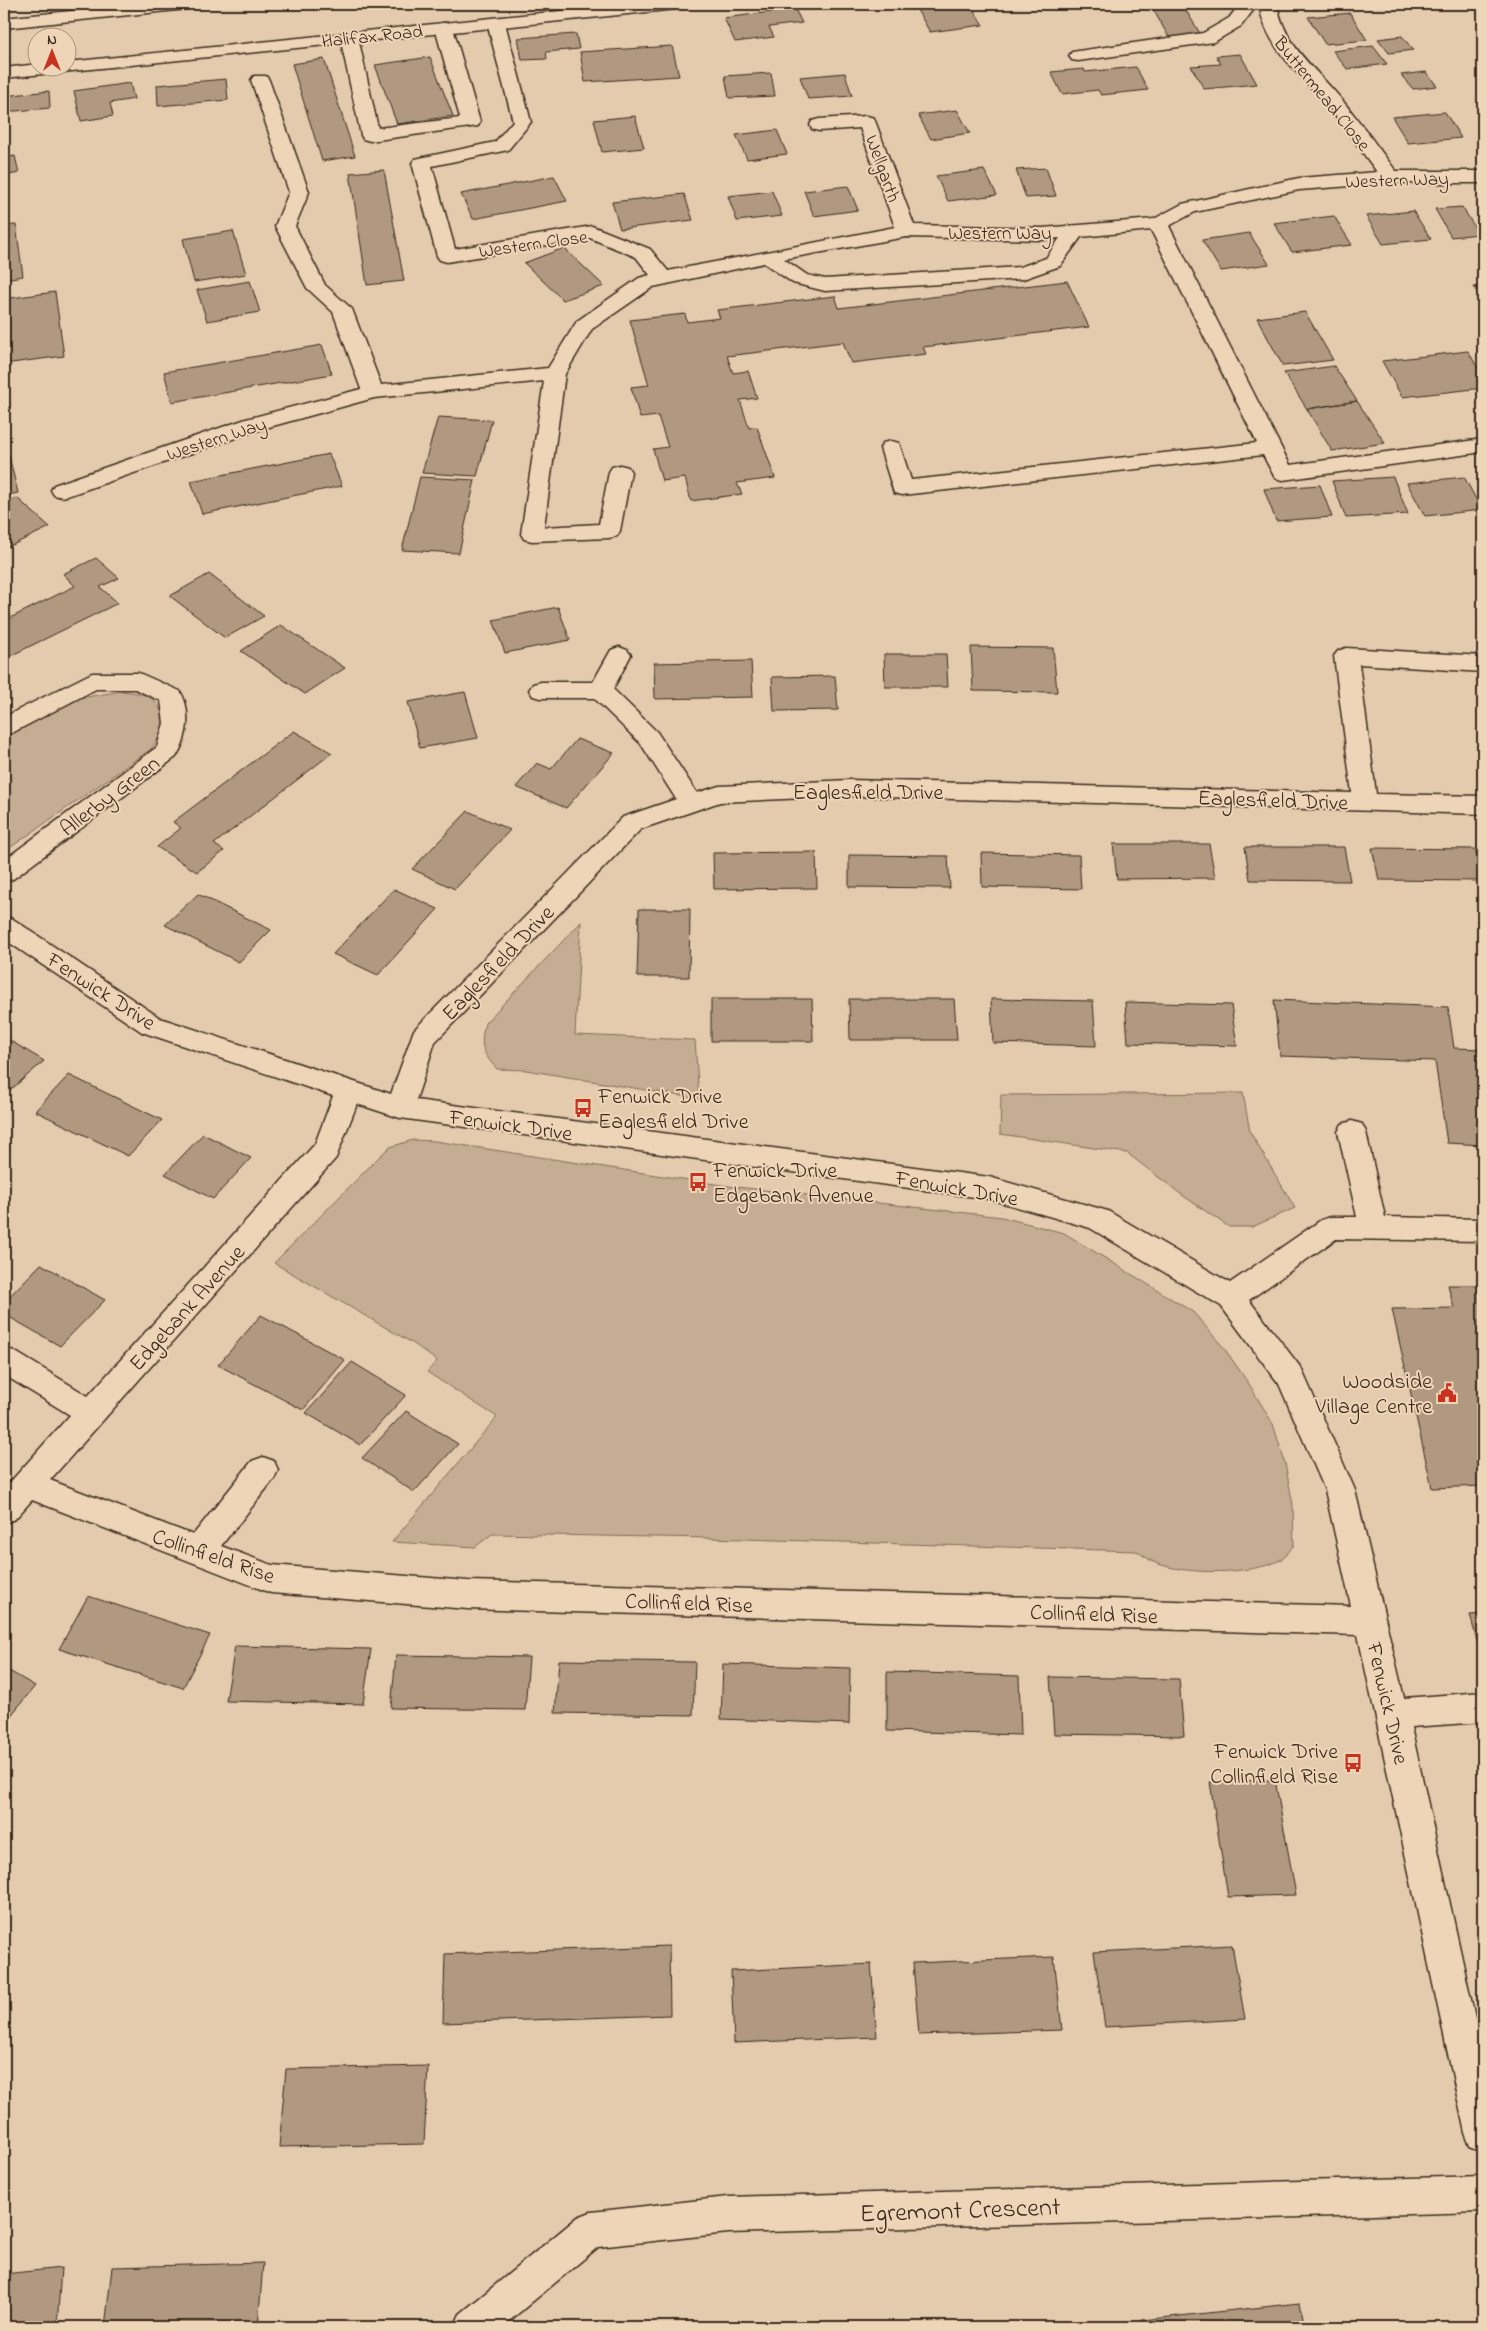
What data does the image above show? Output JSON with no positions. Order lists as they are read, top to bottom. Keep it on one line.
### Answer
{"streets":{"main road":["Halifax Road","Buttermead Close","Wellgarth","Western Way","Western Close","Eaglesfield Drive","Allerby Green","Fenwick Drive","Edgebank Avenue","Collinfield Rise","Egremont Crescent"]},"crossings":[["Halifax Road","Western Close"],["Buttermead Close","Western Way"],["Wellgarth","Western Way"],["Western Way","Western Close"],["Eaglesfield Drive","Fenwick Drive"],["Fenwick Drive","Edgebank Avenue"],["Fenwick Drive","Collinfield Rise"],["Edgebank Avenue","Collinfield Rise"]],"places":{"bus stop":["Fenwick Drive Eaglesfield Drive","Fenwick Drive Edgebank Avenue","Fenwick Drive Collinfield Rise"],"public building":["Woodside Village Centre"]},"north":"top"}
